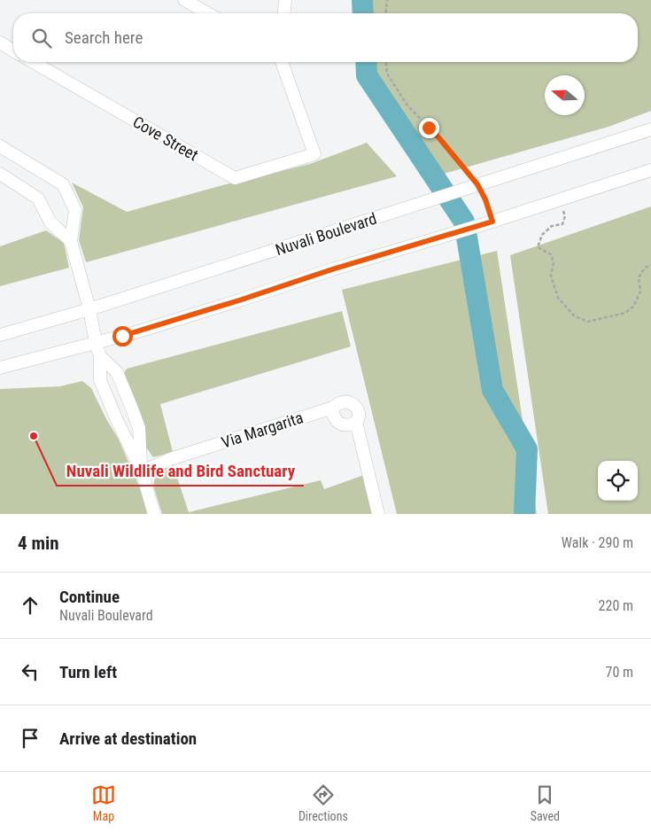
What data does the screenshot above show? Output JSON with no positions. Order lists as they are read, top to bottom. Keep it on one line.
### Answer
{"streets":{"street":["Cove Street","Nuvali Boulevard","Via Margarita"]},"places":["Nuvali Wildlife and Bird Sanctuary"],"north":"left","page":{"search":"Search here","heading":["4 min","Walk · 290 m"],"list":[["Continue","Nuvali Boulevard","220 m"],["Turn left","70 m"],"Arrive at destination"],"nav":["Map","Directions","Saved"]}}
